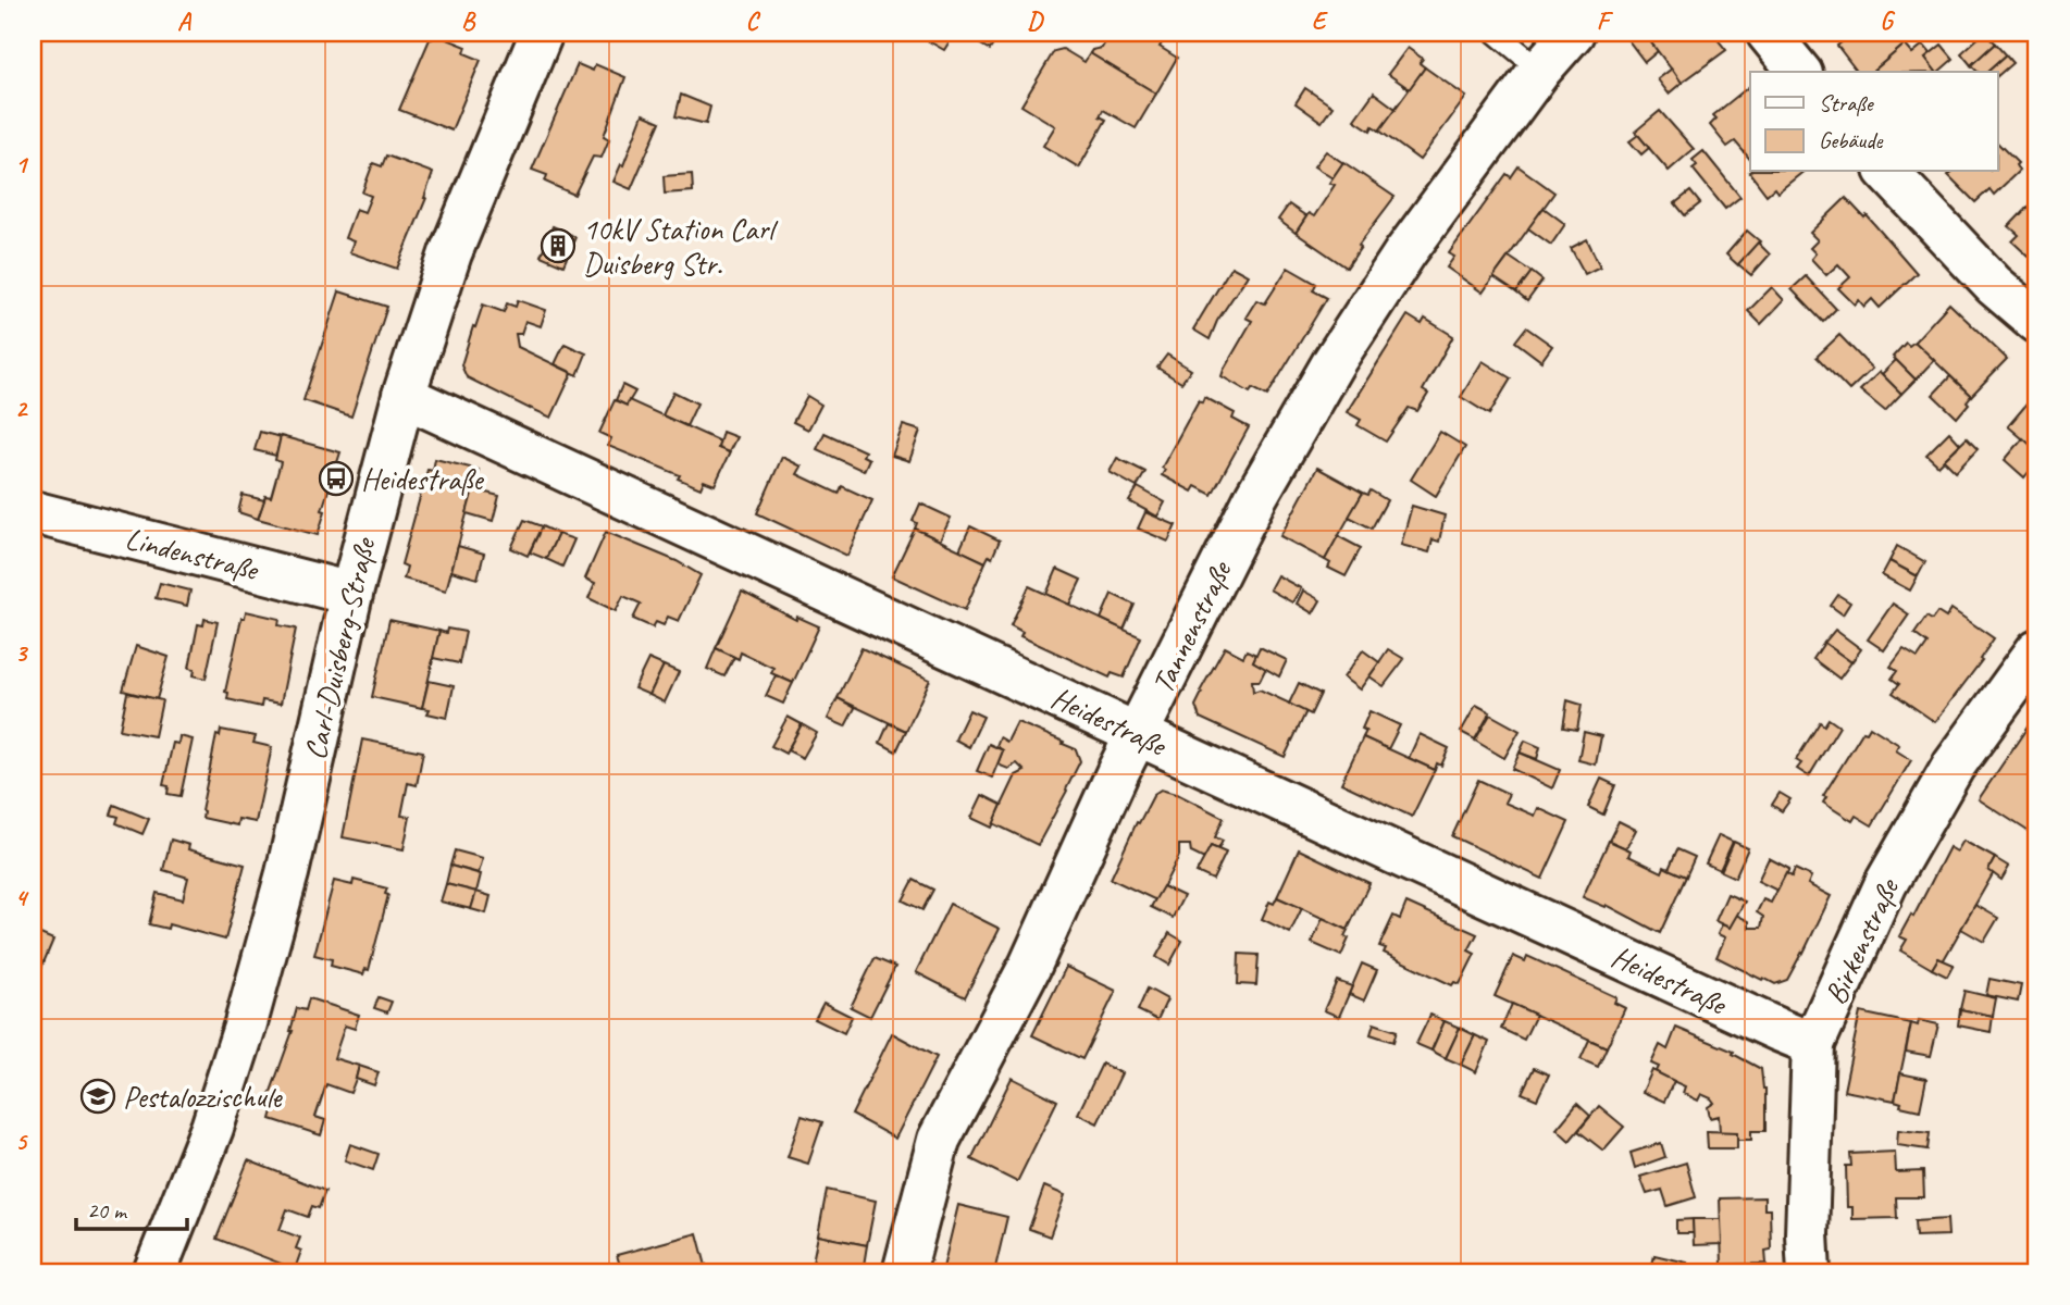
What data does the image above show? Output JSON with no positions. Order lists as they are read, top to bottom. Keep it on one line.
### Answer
{"streets":{"street":["Lindenstraße","Tannenstraße","Carl-Duisberg-Straße","Heidestraße","Birkenstraße"]},"crossings":[["Lindenstraße","Carl-Duisberg-Straße"],["Tannenstraße","Heidestraße"],["Carl-Duisberg-Straße","Heidestraße"],["Heidestraße","Birkenstraße"]],"places":{"building":["10kV Station Carl Duisberg Str."],"bus stop":["Heidestraße"],"school or university":["Pestalozzischule"]},"legend":["Straße","Gebäude"],"scale_bar":"20 m","grid":{"columns":["A","B","C","D","E","F","G"],"rows":["1","2","3","4","5"]}}
